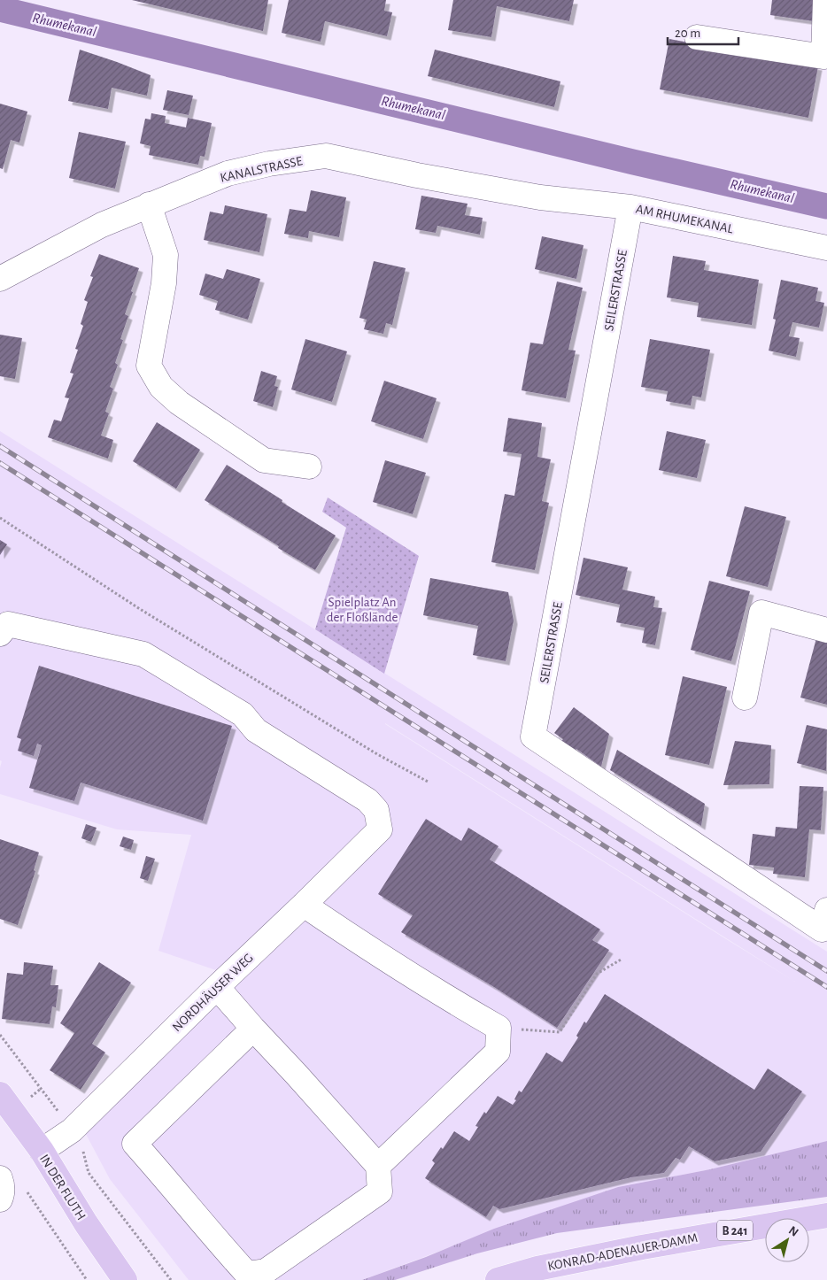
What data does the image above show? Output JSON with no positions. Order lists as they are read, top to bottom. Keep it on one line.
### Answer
{"streets":{"main road":["IN DER FLUTH","B 241","KONRAD-ADENAUER-DAMM"],"street":["KANALSTRASSE","AM RHUMEKANAL","SEILERSTRASSE","NORDHÄUSER WEG"]},"crossings":[["KANALSTRASSE","AM RHUMEKANAL"],["AM RHUMEKANAL","SEILERSTRASSE"],["NORDHÄUSER WEG","IN DER FLUTH"]],"water":["Rhumekanal"],"parks":["Spielplatz An der Floßlände"],"scale_bar":"20 m","north":"top right"}
